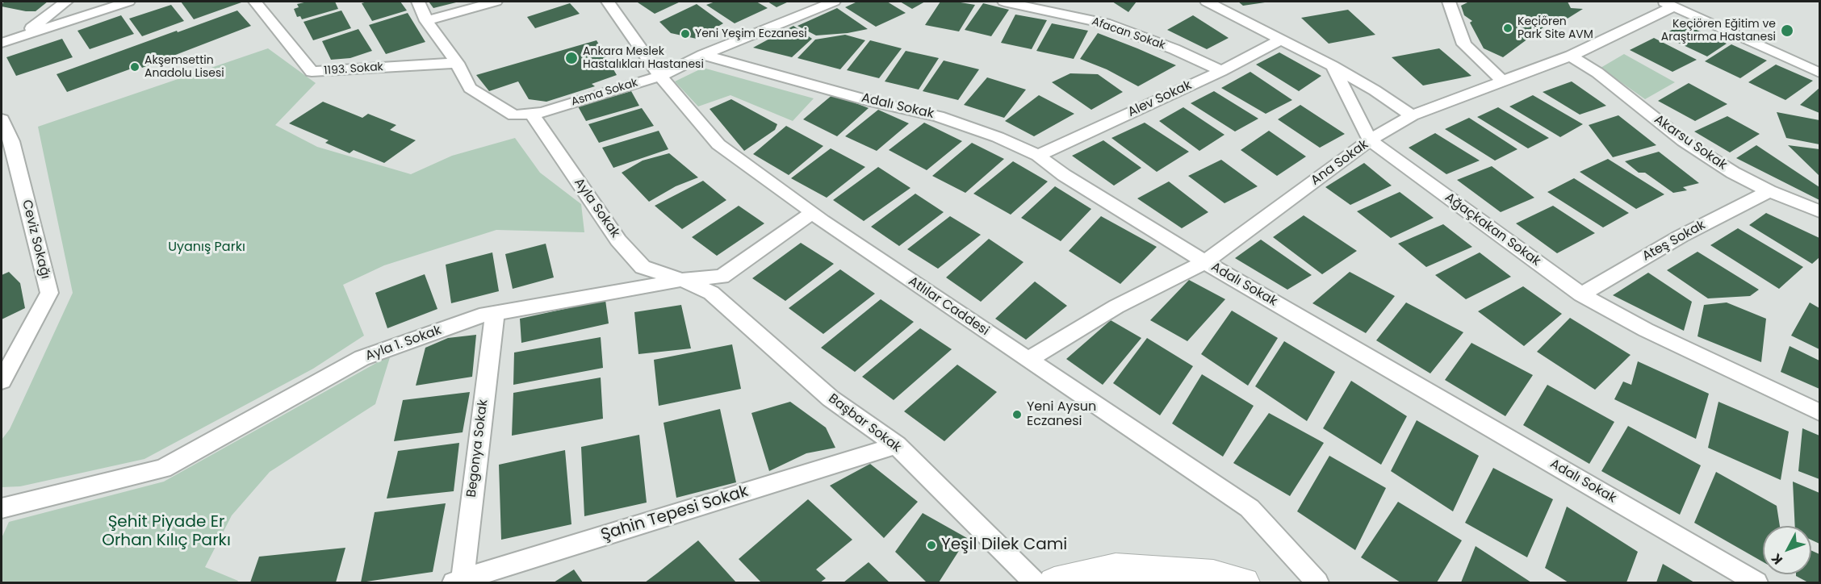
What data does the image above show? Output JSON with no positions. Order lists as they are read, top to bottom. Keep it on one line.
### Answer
{"streets":{"street":["Afacan Sokak","1193. Sokak","Asma Sokak","Alev Sokak","Adalı Sokak","Akarsu Sokak","Ana Sokak","Ayla Sokak","Ağaçkakan Sokak","Ceviz Sokağı","Ateş Sokak","Atlılar Caddesi","Ayla 1. Sokak","Başbar Sokak","Begonya Sokak","Şahin Tepesi Sokak"]},"crossings":[["Afacan Sokak","Alev Sokak"],["1193. Sokak","Asma Sokak"],["Asma Sokak","Adalı Sokak"],["Asma Sokak","Ayla Sokak"],["Asma Sokak","Atlılar Caddesi"],["Alev Sokak","Adalı Sokak"],["Adalı Sokak","Ana Sokak"],["Akarsu Sokak","Ana Sokak"],["Akarsu Sokak","Ateş Sokak"],["Ana Sokak","Ağaçkakan Sokak"],["Ana Sokak","Atlılar Caddesi"],["Ayla Sokak","Ayla 1. Sokak"],["Ayla Sokak","Başbar Sokak"],["Ağaçkakan Sokak","Ateş Sokak"],["Atlılar Caddesi","Ayla 1. Sokak"],["Ayla 1. Sokak","Başbar Sokak"],["Ayla 1. Sokak","Begonya Sokak"],["Başbar Sokak","Şahin Tepesi Sokak"],["Begonya Sokak","Şahin Tepesi Sokak"]],"parks":["Uyanış Parkı","Şehit Piyade Er Orhan Kılıç Parkı"],"places":["Keçiören Park Site AVM","Keçiören Eğitim ve Araştırma Hastanesi","Yeni Yeşim Eczanesi","Ankara Meslek Hastalıkları Hastanesi","Akşemsettin Anadolu Lisesi","Yeni Aysun Eczanesi","Yeşil Dilek Cami"],"north":"bottom left"}
